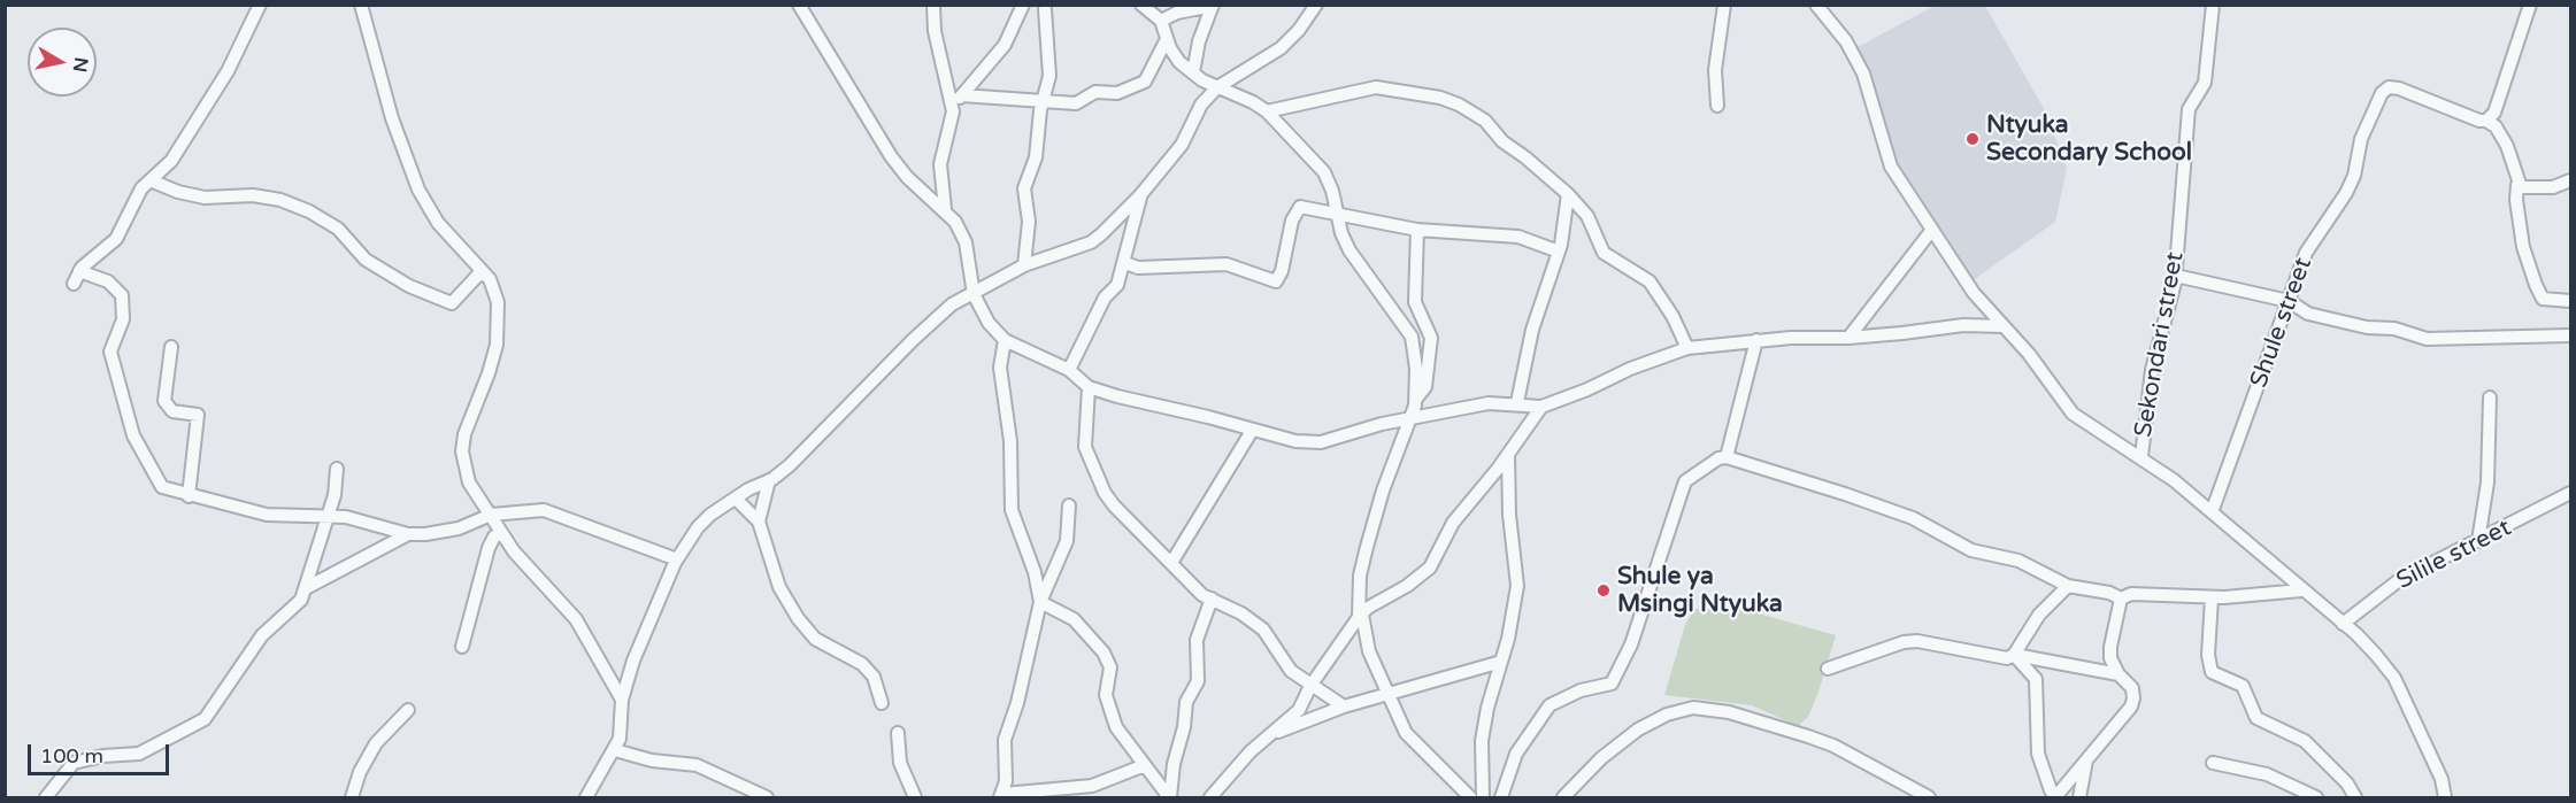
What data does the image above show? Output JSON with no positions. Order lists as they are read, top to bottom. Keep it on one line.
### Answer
{"streets":{"street":["Shule street","Sekondari street","Silile street"]},"places":["Ntyuka Secondary School","Shule ya Msingi Ntyuka"],"scale_bar":"100 m","north":"right"}
